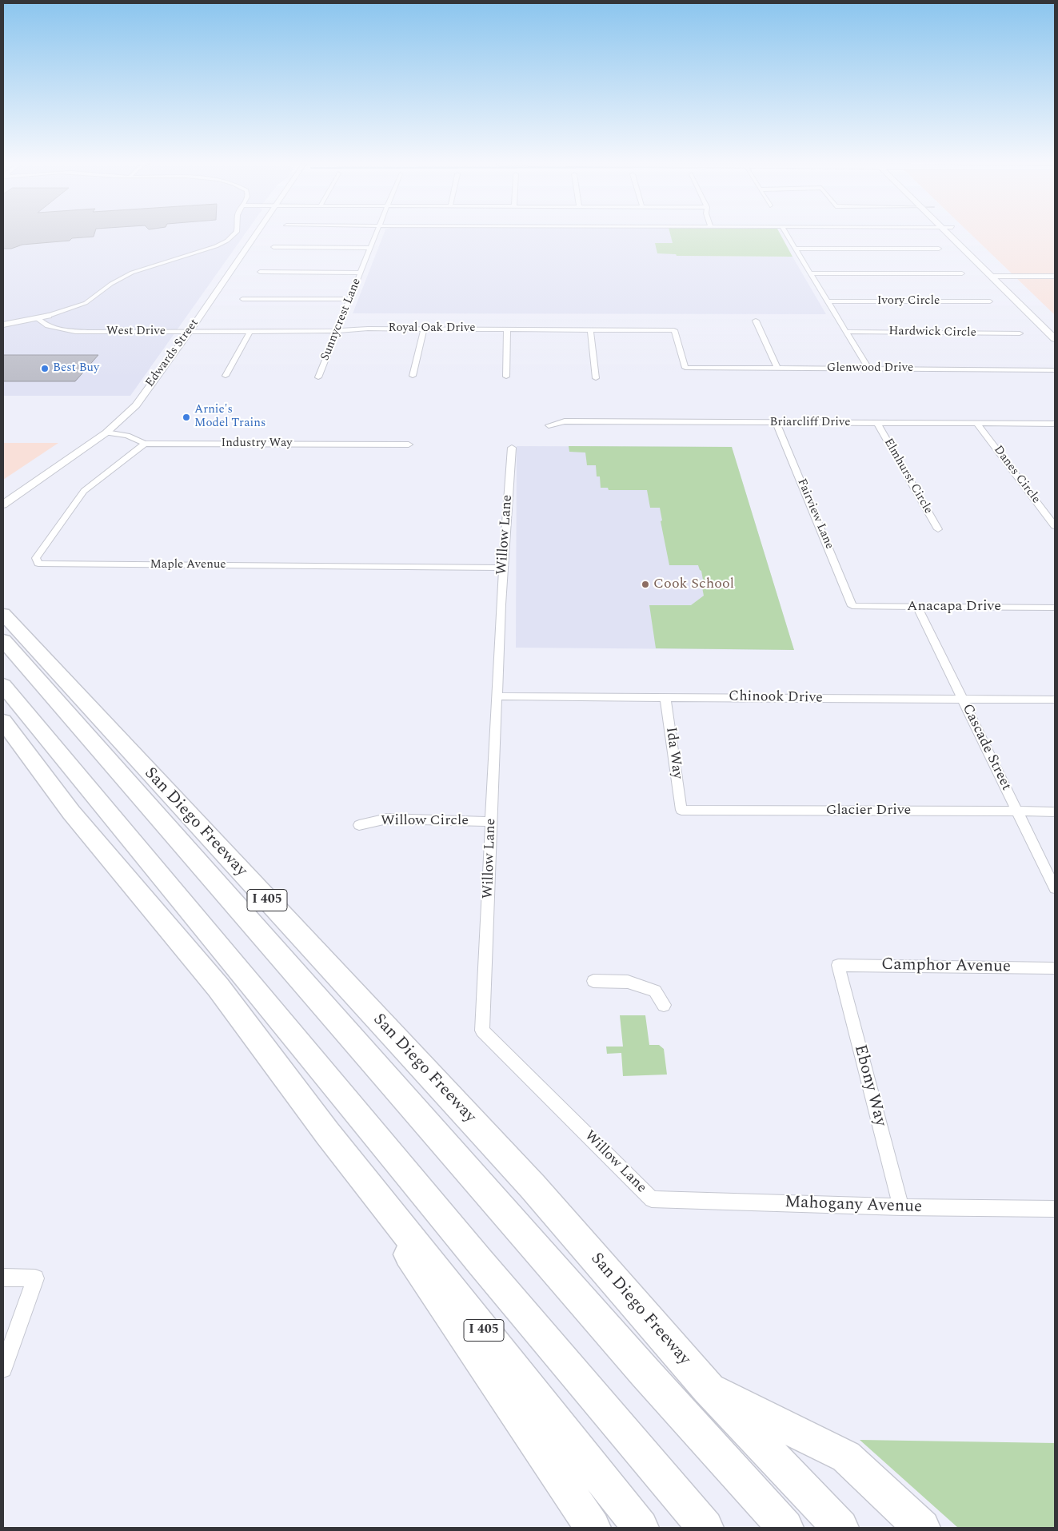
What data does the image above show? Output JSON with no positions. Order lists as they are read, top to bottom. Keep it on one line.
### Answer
{"streets":{"highway":["San Diego Freeway","I 405"],"street":["Ivory Circle","Sunnycrest Lane","Royal Oak Drive","West Drive","Hardwick Circle","Edwards Street","Glenwood Drive","Briarcliff Drive","Industry Way","Danes Circle","Elmhurst Circle","Fairview Lane","Willow Lane","Maple Avenue","Anacapa Drive","Chinook Drive","Cascade Street","Ida Way","Glacier Drive","Willow Circle","Camphor Avenue","Ebony Way","Mahogany Avenue"]},"crossings":[["Sunnycrest Lane","Royal Oak Drive"],["Royal Oak Drive","West Drive"],["Royal Oak Drive","Edwards Street"],["Royal Oak Drive","Glenwood Drive"],["West Drive","Edwards Street"],["Edwards Street","Industry Way"],["Briarcliff Drive","Danes Circle"],["Briarcliff Drive","Elmhurst Circle"],["Briarcliff Drive","Fairview Lane"],["Industry Way","Maple Avenue"],["Fairview Lane","Anacapa Drive"],["Willow Lane","Maple Avenue"],["Willow Lane","Chinook Drive"],["Willow Lane","Willow Circle"],["Willow Lane","Mahogany Avenue"],["Anacapa Drive","Cascade Street"],["Chinook Drive","Cascade Street"],["Chinook Drive","Ida Way"],["Cascade Street","Glacier Drive"],["Ida Way","Glacier Drive"],["Camphor Avenue","Ebony Way"],["Ebony Way","Mahogany Avenue"]],"places":["Best Buy","Arnie's Model Trains","Cook School"]}
